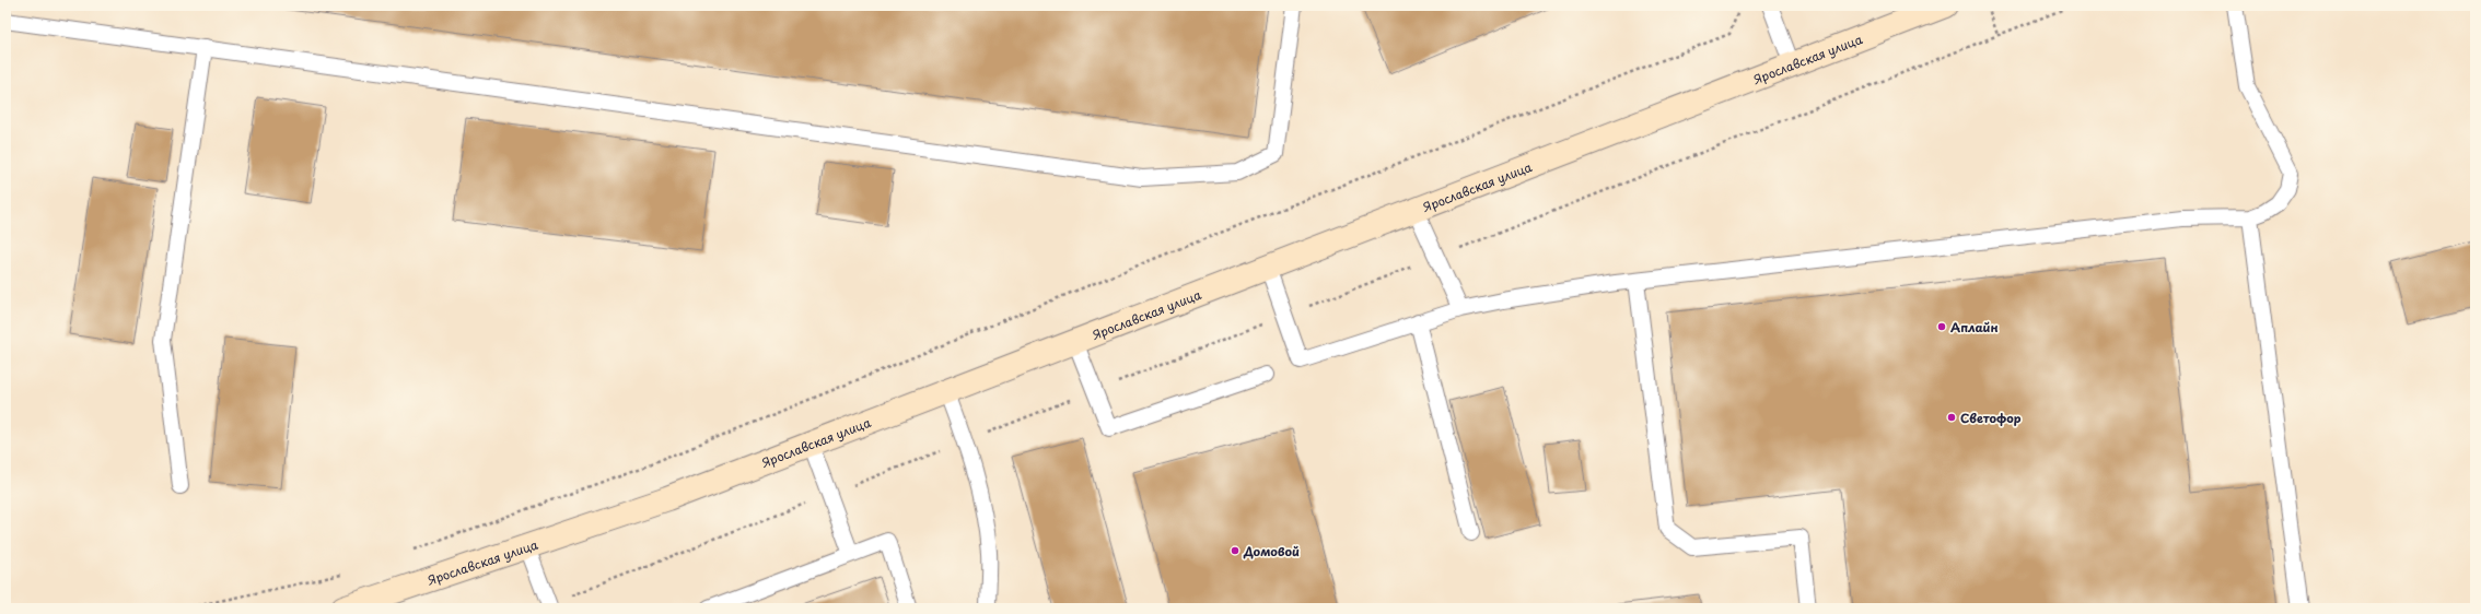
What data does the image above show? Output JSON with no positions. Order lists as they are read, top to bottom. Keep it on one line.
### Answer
{"streets":{"street":["Ярославская улица"]},"places":["Аплайн","Светофор","Домовой"]}
